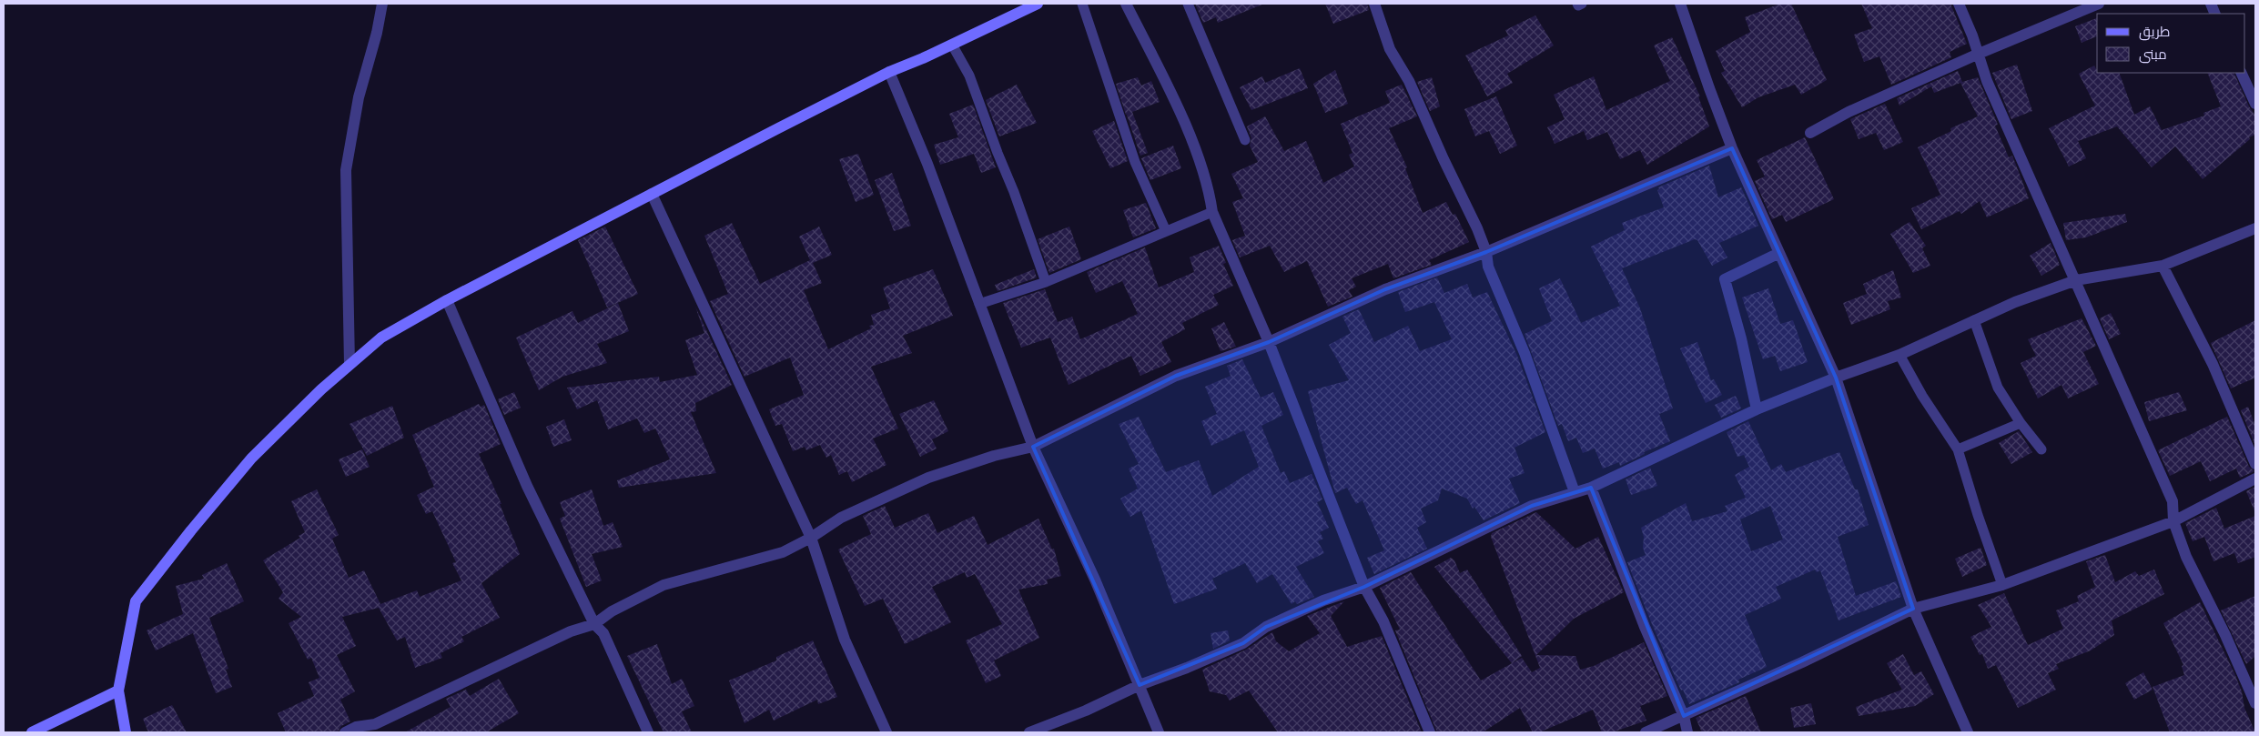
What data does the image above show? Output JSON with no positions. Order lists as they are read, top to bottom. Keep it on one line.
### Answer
{"legend":["طريق","مبنى"]}
